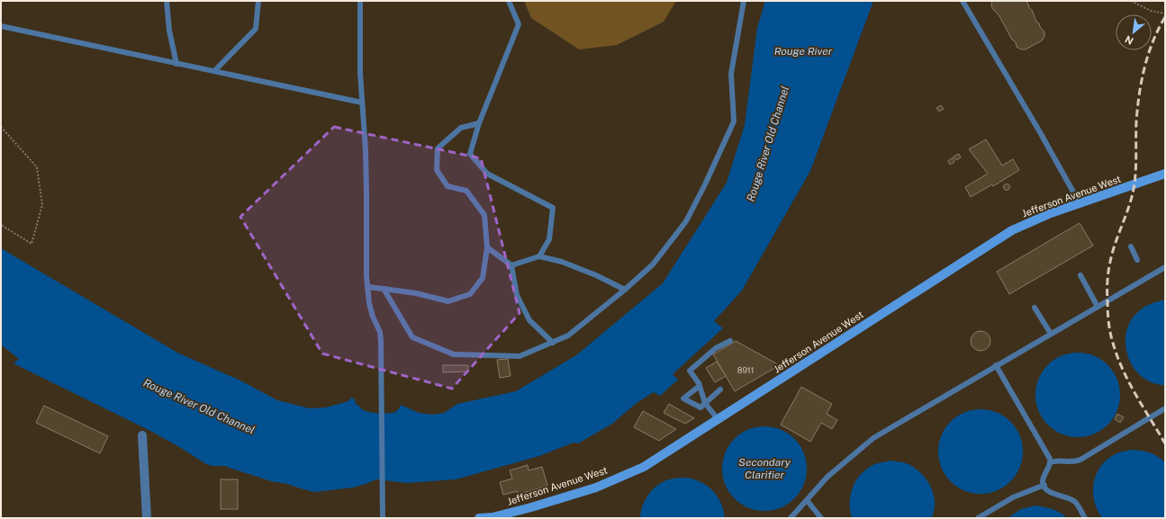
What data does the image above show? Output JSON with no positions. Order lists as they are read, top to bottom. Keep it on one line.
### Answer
{"streets":{"main road":["Jefferson Avenue West"]},"water":["Rouge River","Rouge River Old Channel","Secondary Clarifier"],"house_numbers":["8911"],"north":"bottom left"}
